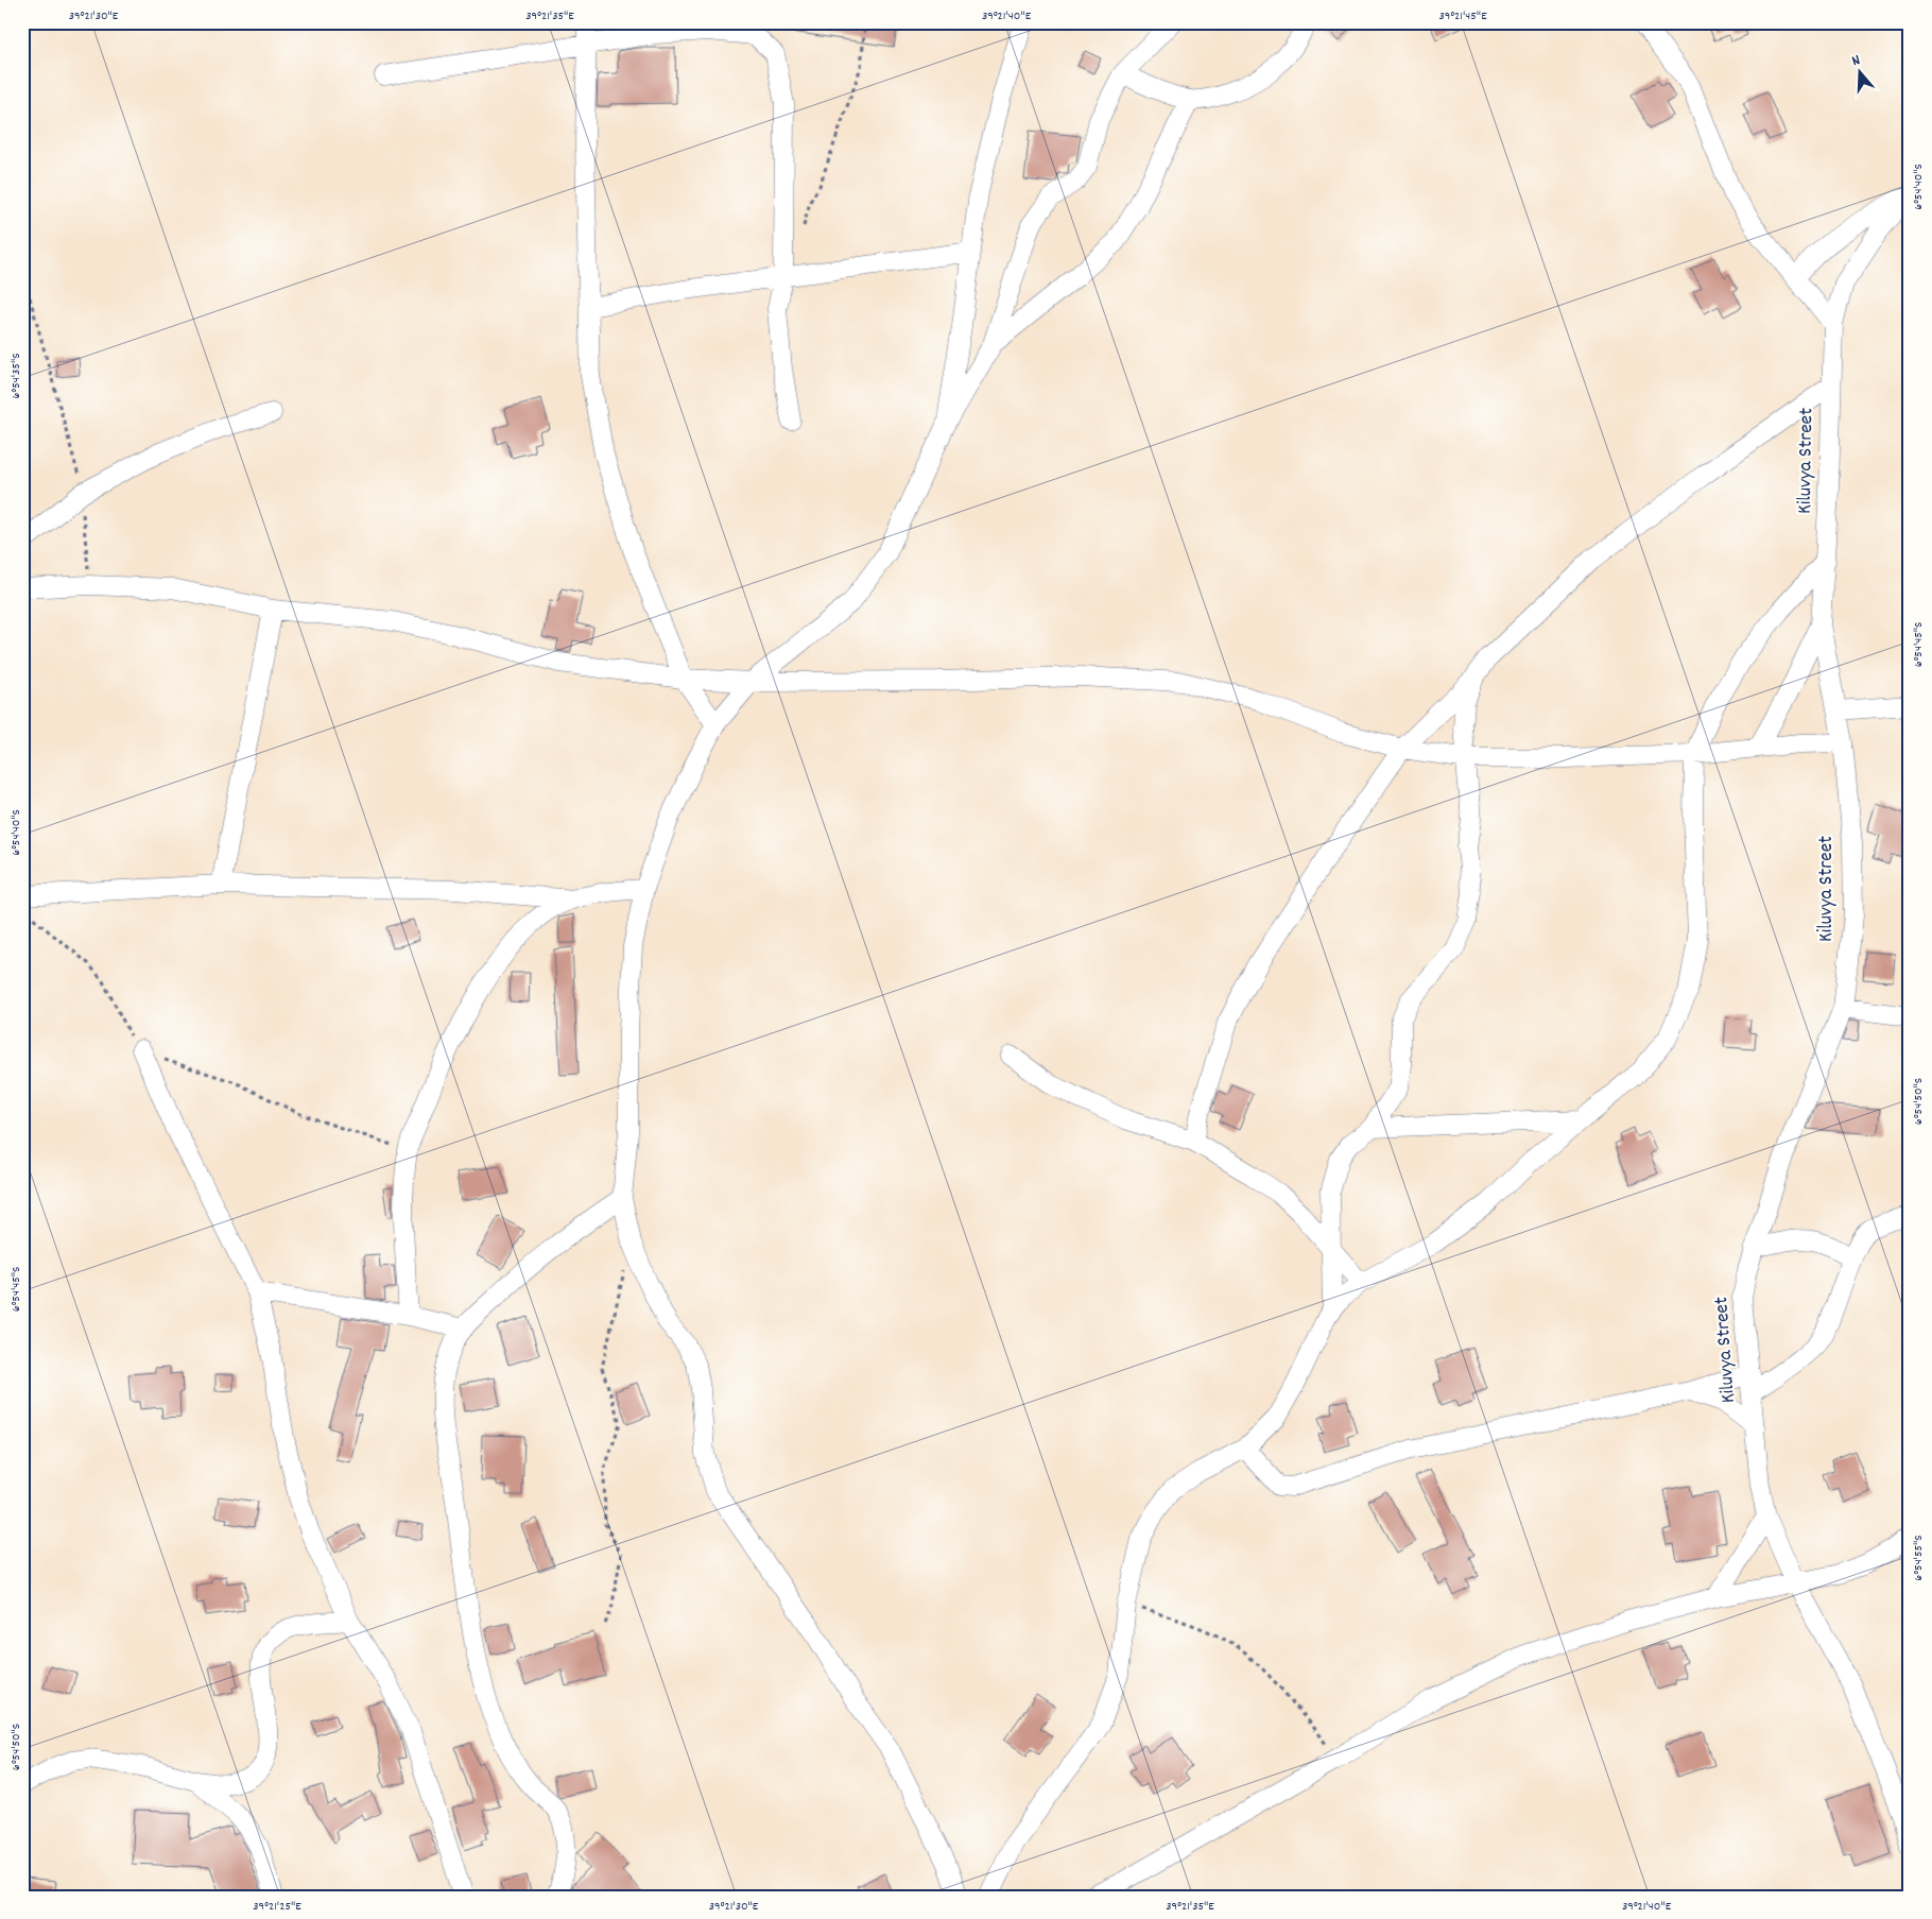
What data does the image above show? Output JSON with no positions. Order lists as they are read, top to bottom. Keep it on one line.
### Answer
{"streets":{"street":["Kiluvya Street"]},"north":"top","coordinates":["39°21'30\"E","39°21'35\"E","39°21'40\"E","39°21'45\"E","6°54'40\"S","6°54'35\"S","6°54'45\"S","6°54'50\"S","6°54'55\"S","39°21'25\"E"]}
